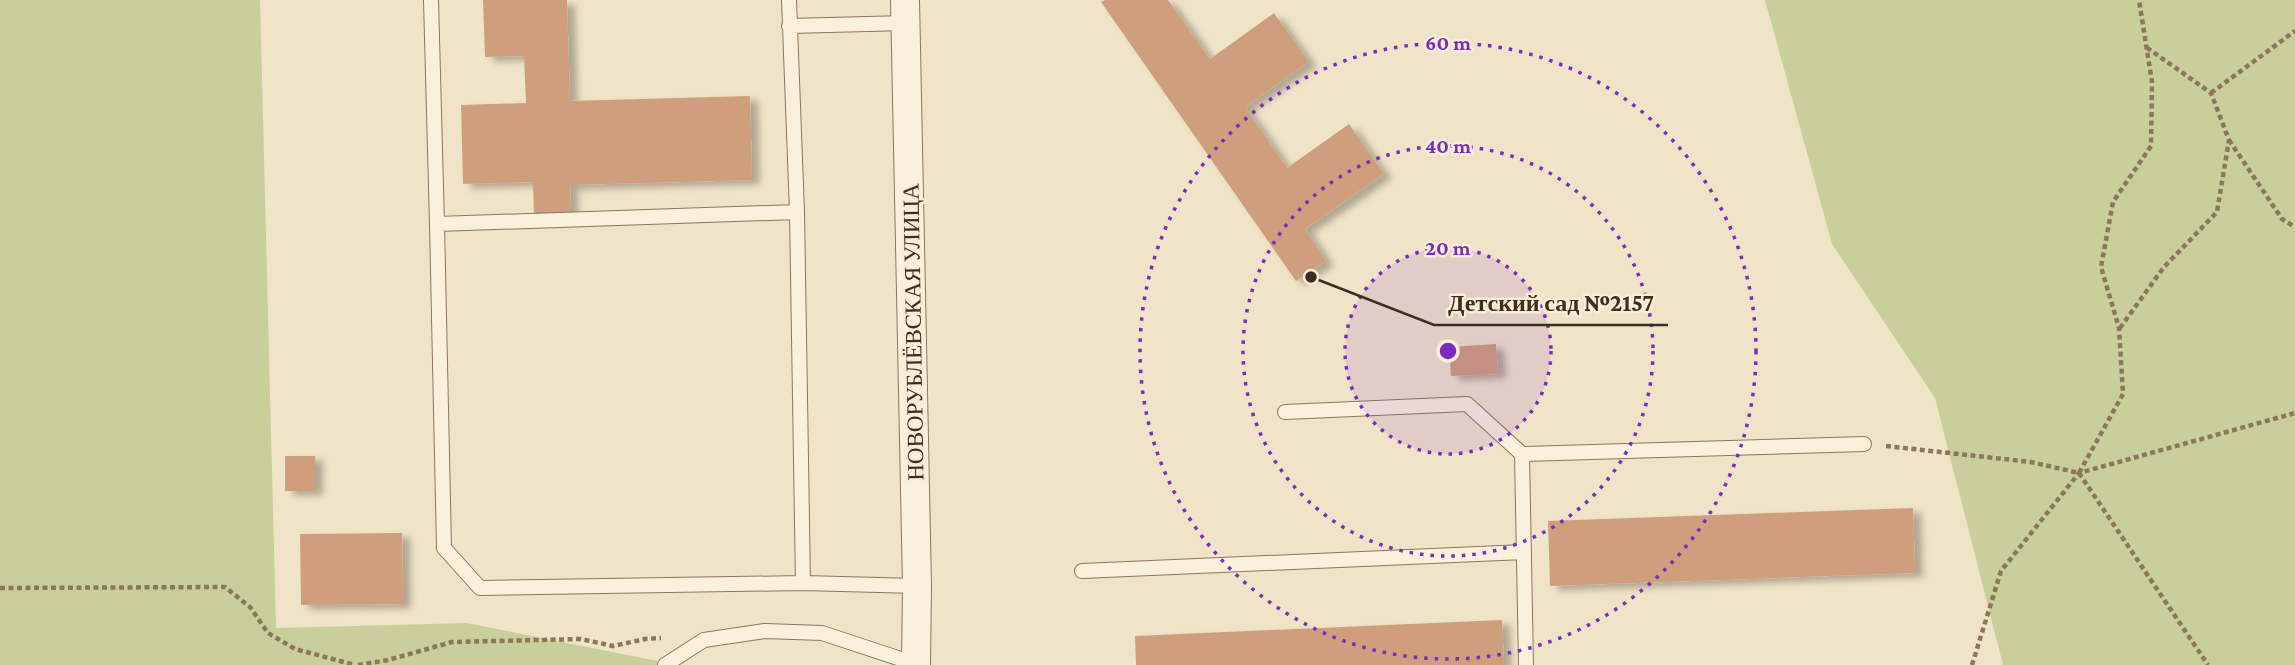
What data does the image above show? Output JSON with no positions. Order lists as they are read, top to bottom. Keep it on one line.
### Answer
{"streets":{"street":["НОВОРУБЛЁВСКАЯ УЛИЦА"]},"places":["Детский сад №2157"],"rings":["60 m","40 m","20 m"]}
